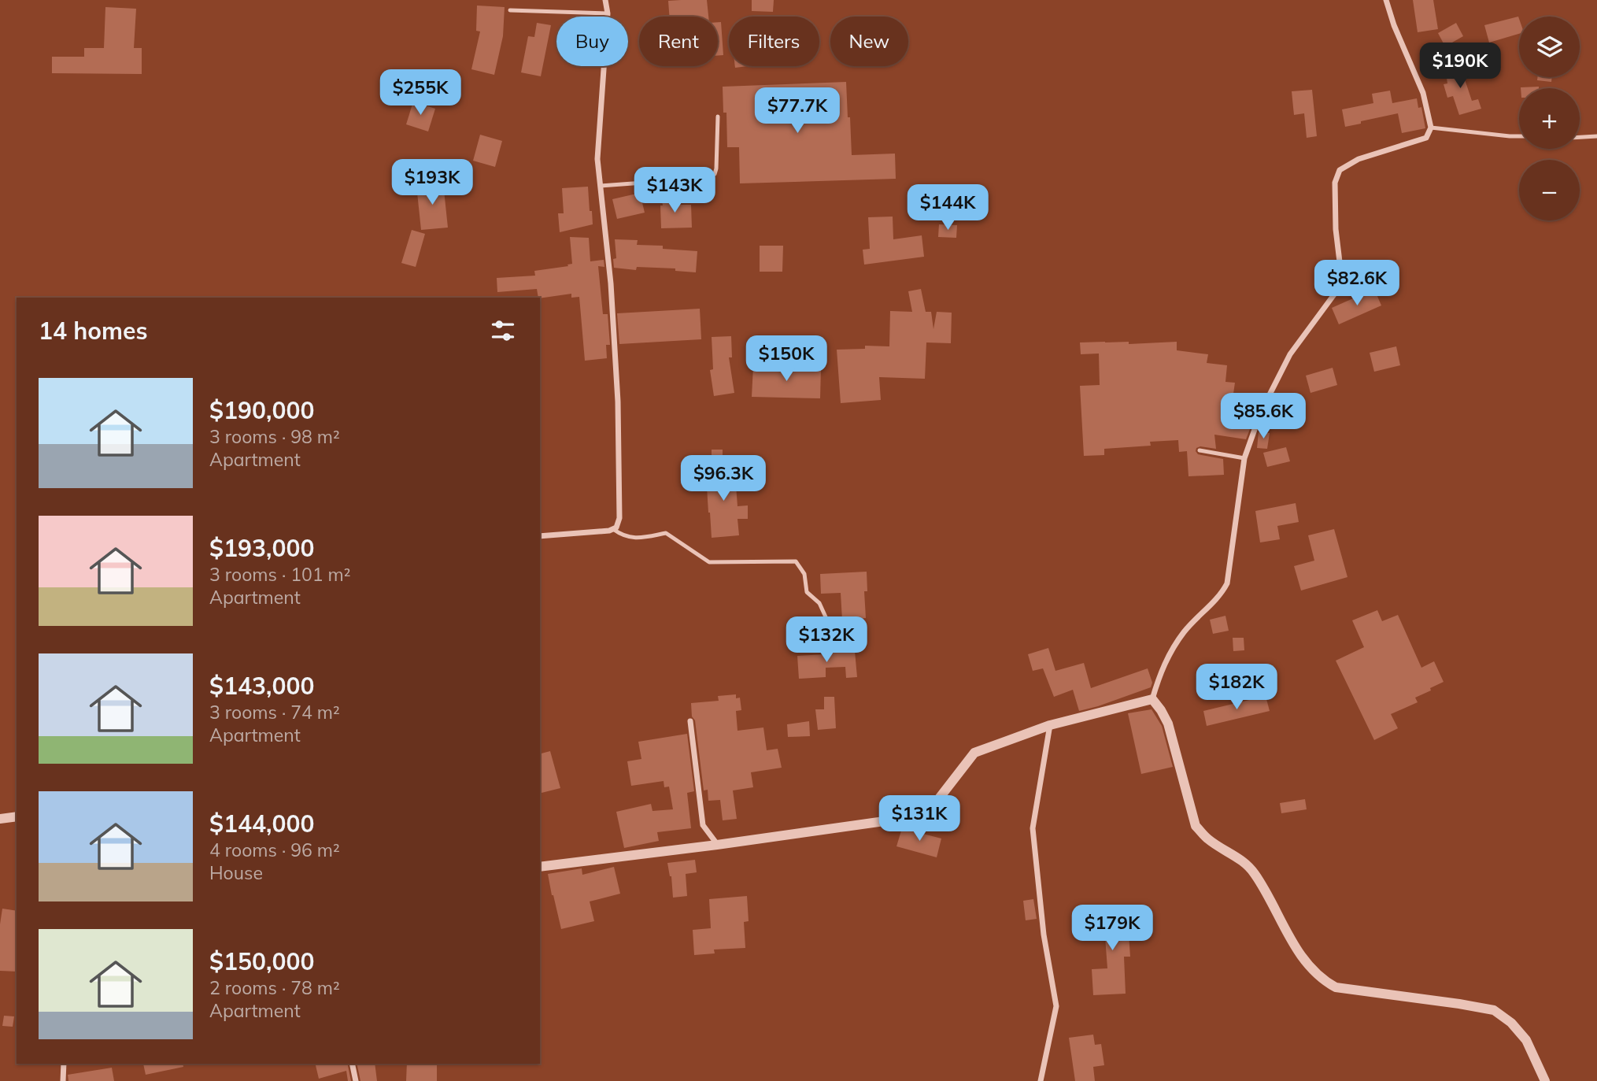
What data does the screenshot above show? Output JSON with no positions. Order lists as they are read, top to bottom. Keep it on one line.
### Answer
{"page":{"map_buttons":["+","−"],"chip":["Buy","Rent","Filters","New"],"price":["$190K","$255K","$77.7K","$193K","$143K","$144K","$82.6K","$150K","$85.6K","$96.3K","$132K","$182K","$131K","$179K"],"heading":"14 homes","list":[{"name":"$190,000","note":"3 rooms · 98 m² · Apartment"},{"name":"$193,000","note":"3 rooms · 101 m² · Apartment"},{"name":"$143,000","note":"3 rooms · 74 m² · Apartment"},{"name":"$144,000","note":"4 rooms · 96 m² · House"},{"name":"$150,000","note":"2 rooms · 78 m² · Apartment"}]}}
